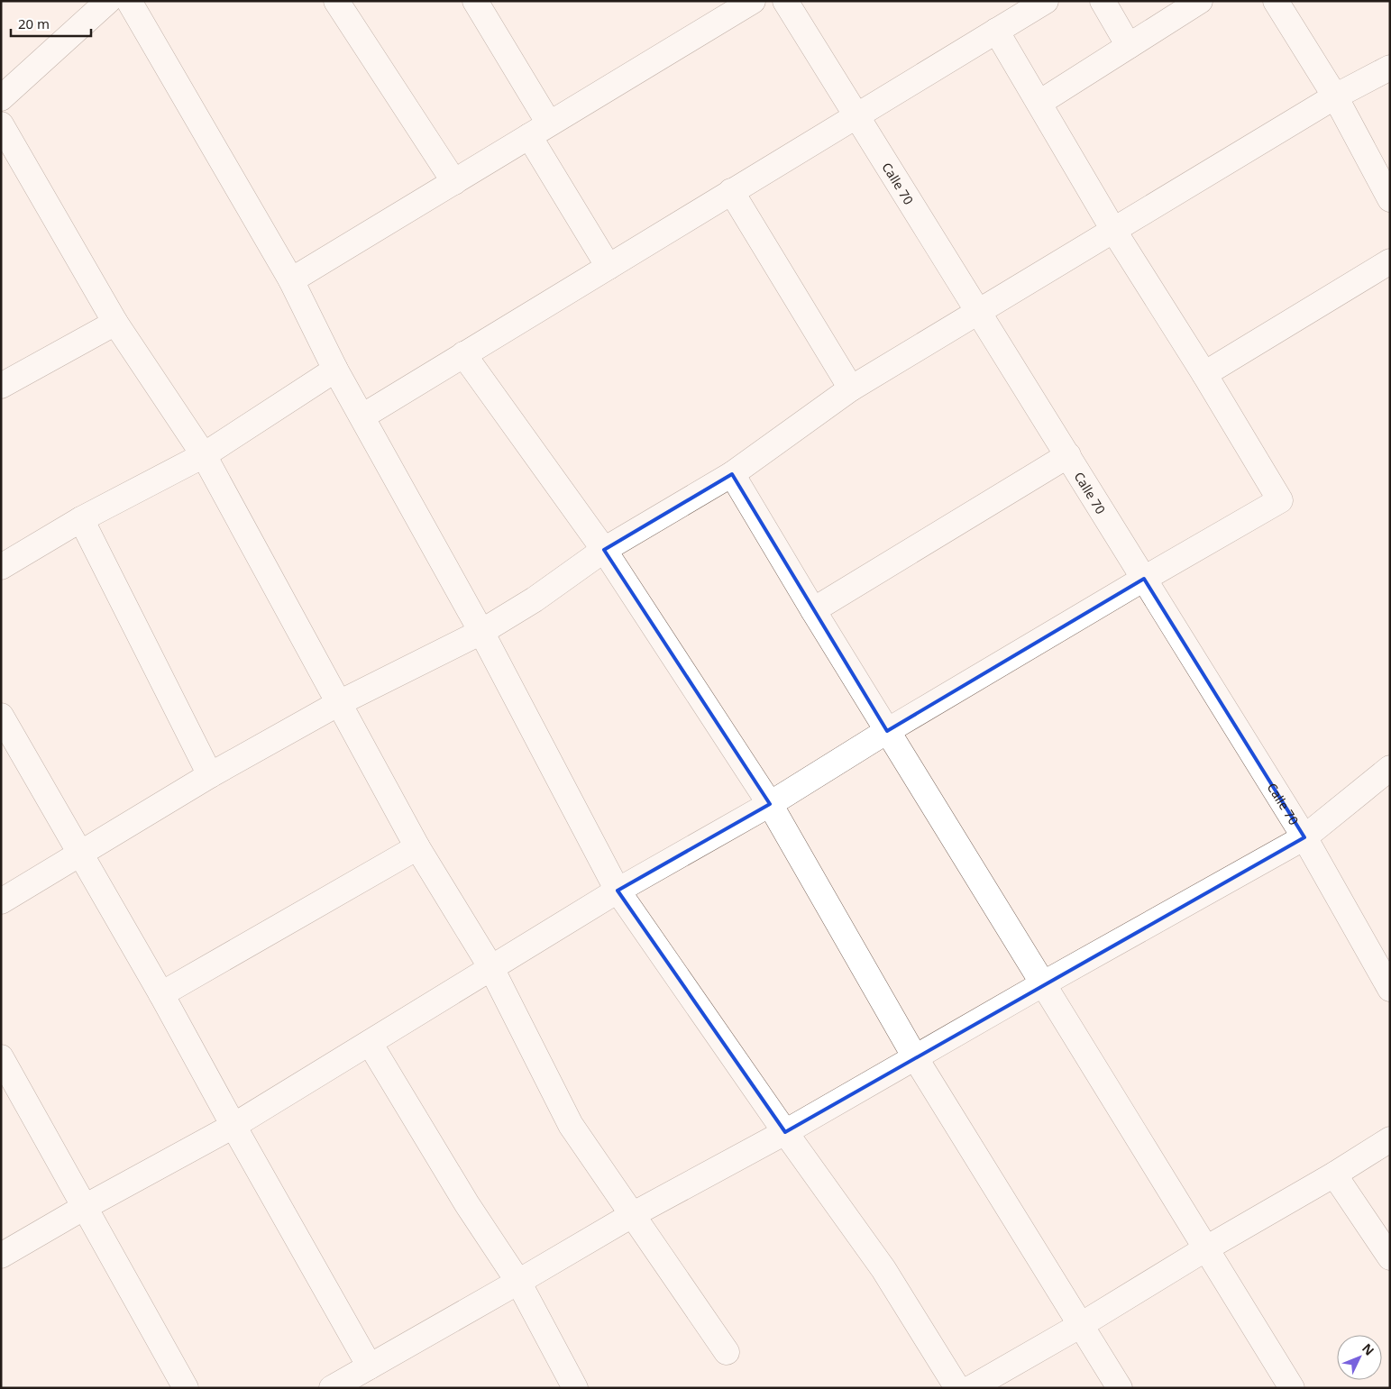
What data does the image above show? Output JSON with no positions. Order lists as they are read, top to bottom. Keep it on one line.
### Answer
{"streets":{"street":["Calle 70"]},"scale_bar":"20 m","north":"top right"}
